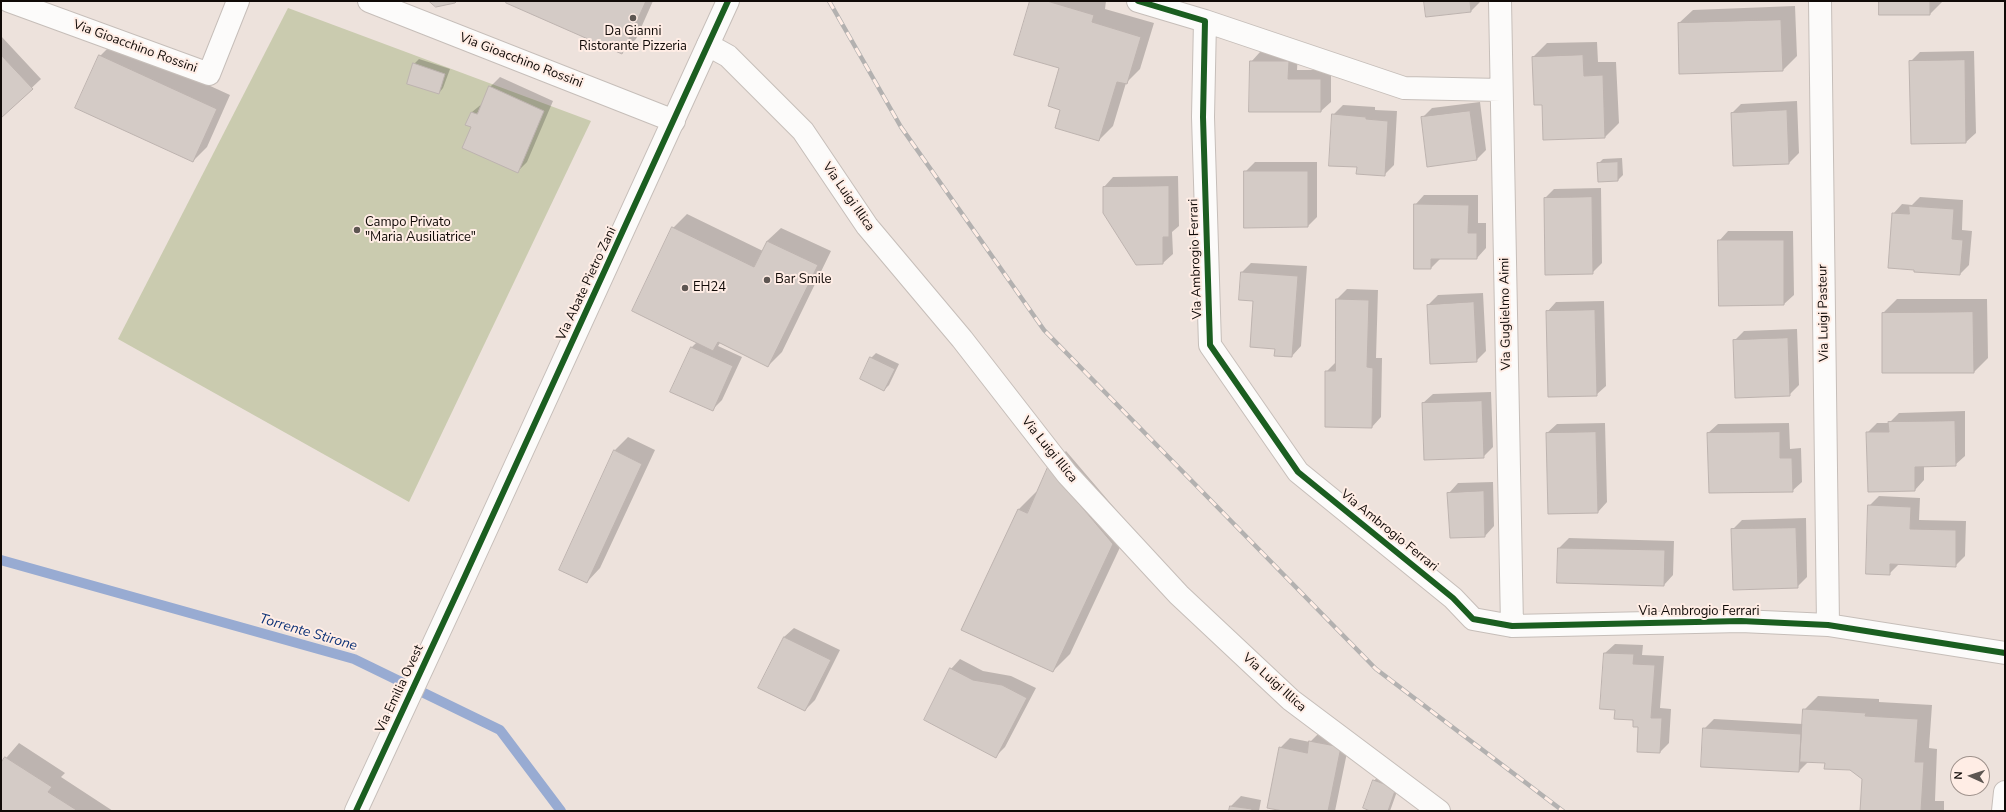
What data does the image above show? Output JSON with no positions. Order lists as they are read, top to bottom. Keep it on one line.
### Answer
{"streets":{"street":["Via Gioacchino Rossini","Via Luigi Illica","Via Ambrogio Ferrari","Via Abate Pietro Zani","Via Luigi Pasteur","Via Guglielmo Aimi","Via Emilia Ovest"]},"crossings":[["Via Gioacchino Rossini","Via Abate Pietro Zani"],["Via Luigi Illica","Via Abate Pietro Zani"],["Via Ambrogio Ferrari","Via Luigi Pasteur"],["Via Ambrogio Ferrari","Via Guglielmo Aimi"],["Via Abate Pietro Zani","Via Emilia Ovest"]],"water":["Torrente Stirone"],"places":["Da Gianni Ristorante Pizzeria","Campo Privato \"Maria Ausiliatrice\"","Bar Smile","EH24"],"north":"left"}
